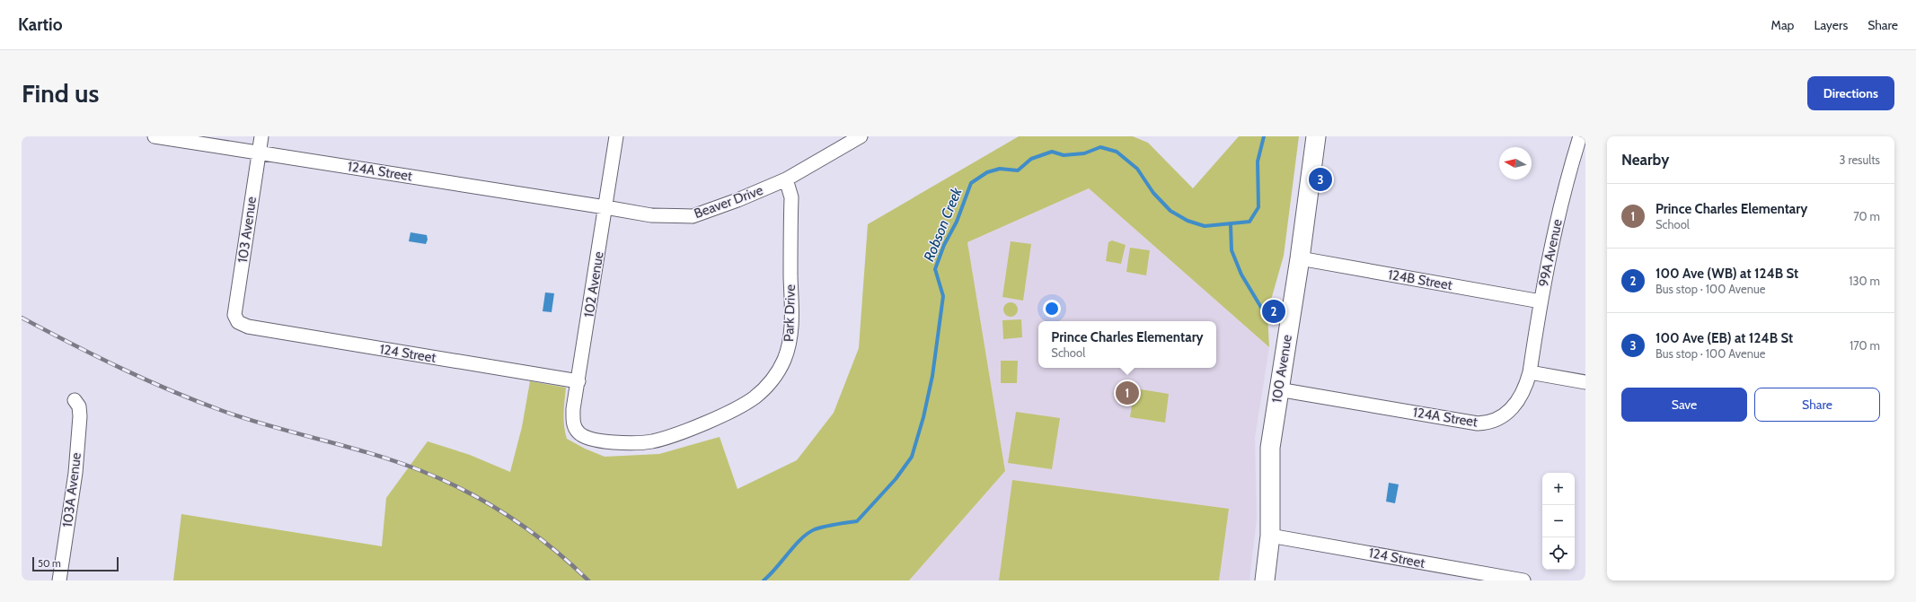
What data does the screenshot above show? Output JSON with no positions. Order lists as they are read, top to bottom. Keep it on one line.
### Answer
{"streets":{"street":["124A Street","Beaver Drive","103 Avenue","99A Avenue","124B Street","102 Avenue","Park Drive","124 Street","100 Avenue","103A Avenue"]},"crossings":[["124A Street","Beaver Drive"],["124A Street","103 Avenue"],["124A Street","99A Avenue"],["124A Street","102 Avenue"],["124A Street","100 Avenue"],["Beaver Drive","102 Avenue"],["Beaver Drive","Park Drive"],["103 Avenue","124 Street"],["99A Avenue","124B Street"],["124B Street","100 Avenue"],["102 Avenue","Park Drive"],["102 Avenue","124 Street"],["124 Street","100 Avenue"]],"water":["Robson Creek"],"scale_bar":"50 m","north":"left","page":{"header":"Kartio","nav":["Map","Layers","Share"],"buttons":["Directions",["Save","Share"]],"title":"Find us","heading":["Nearby","3 results"],"pins":["3","2","1"],"list":[{"mark":"1","name":"Prince Charles Elementary","note":"School","value":"70 m"},{"mark":"2","name":"100 Ave (WB) at 124B St","note":"Bus stop · 100 Avenue","value":"130 m"},{"mark":"3","name":"100 Ave (EB) at 124B St","note":"Bus stop · 100 Avenue","value":"170 m"}],"popup":["Prince Charles Elementary","School"],"map_buttons":["+","−"],"scale":"50 m"}}
